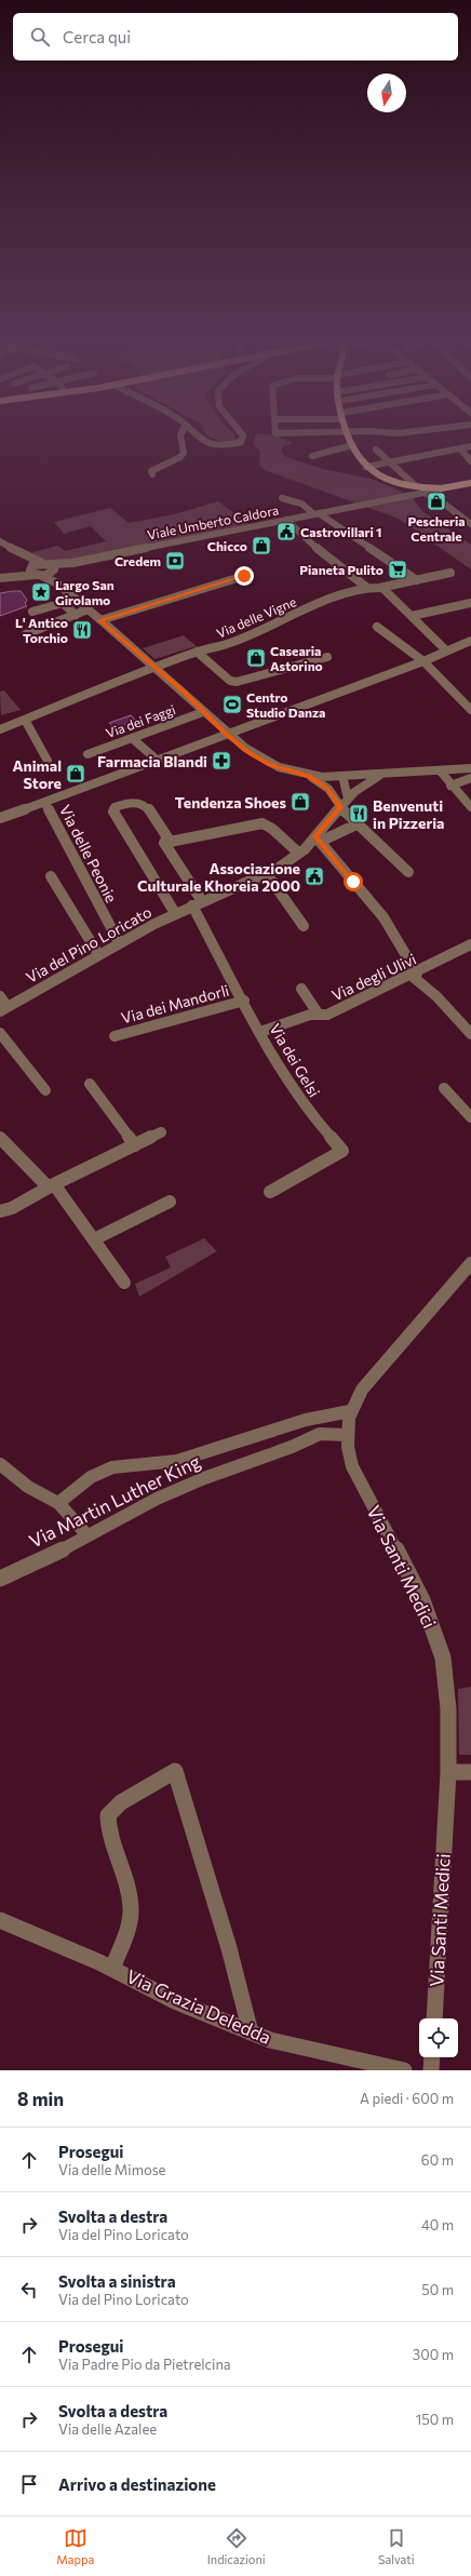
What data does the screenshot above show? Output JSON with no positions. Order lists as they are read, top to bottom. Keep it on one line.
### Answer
{"streets":{"street":["Viale Umberto Caldora","Via delle Vigne","Via dei Faggi","Via delle Peonie","Via del Pino Loricato","Via degli Ulivi","Via dei Mandorli","Via dei Gelsi","Via Martin Luther King","Via Santi Medici","Via Grazia Deledda"]},"crossings":[["Via delle Peonie","Via del Pino Loricato"],["Via del Pino Loricato","Via dei Gelsi"],["Via degli Ulivi","Via dei Gelsi"],["Via dei Mandorli","Via dei Gelsi"],["Via Martin Luther King","Via Santi Medici"]],"places":{"shop":["Pescheria Centrale","Chicco","Casearia Astorino","Animal Store","Tendenza Shoes"],"public building":["Castrovillari 1","Associazione Culturale Khoreia 2000"],"bank":["Credem"],"supermarket":["Pianeta Pulito"],"place":["Largo San Girolamo"],"restaurant":["L' Antico Torchio","Benvenuti in Pizzeria"],"sports":["Centro Studio Danza"],"pharmacy":["Farmacia Blandi"]},"north":"bottom","page":{"search":"Cerca qui","heading":["8 min","A piedi · 600 m"],"list":[["Prosegui","Via delle Mimose","60 m"],["Svolta a destra","Via del Pino Loricato","40 m"],["Svolta a sinistra","Via del Pino Loricato","50 m"],["Prosegui","Via Padre Pio da Pietrelcina","300 m"],["Svolta a destra","Via delle Azalee","150 m"],"Arrivo a destinazione"],"nav":["Mappa","Indicazioni","Salvati"]}}
